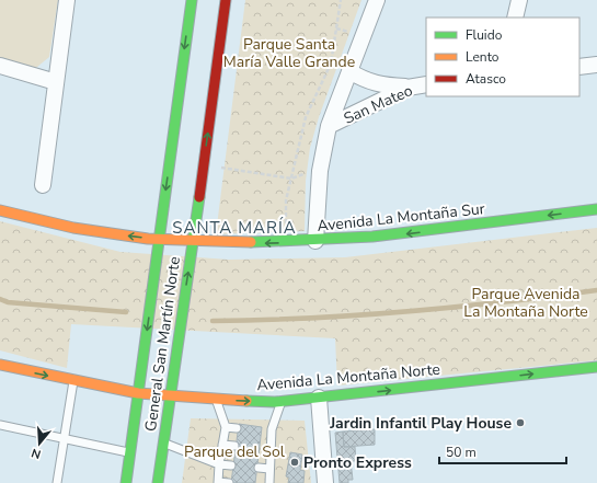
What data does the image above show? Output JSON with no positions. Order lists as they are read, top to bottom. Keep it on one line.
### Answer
{"streets":{"main road":["Avenida La Montaña Sur","General San Martín Norte","Avenida La Montaña Norte"],"street":["San Mateo"]},"crossings":[["Avenida La Montaña Sur","General San Martín Norte"],["General San Martín Norte","Avenida La Montaña Norte"]],"one_way":["Avenida La Montaña Sur","Avenida La Montaña Norte"],"districts":["SANTA MARÍA"],"parks":["Parque Santa María Valle Grande","Parque Avenida La Montaña Norte","Parque del Sol"],"places":["Jardin Infantil Play House","Pronto Express"],"legend":["Fluido","Lento","Atasco"],"scale_bar":"50 m","north":"bottom"}
